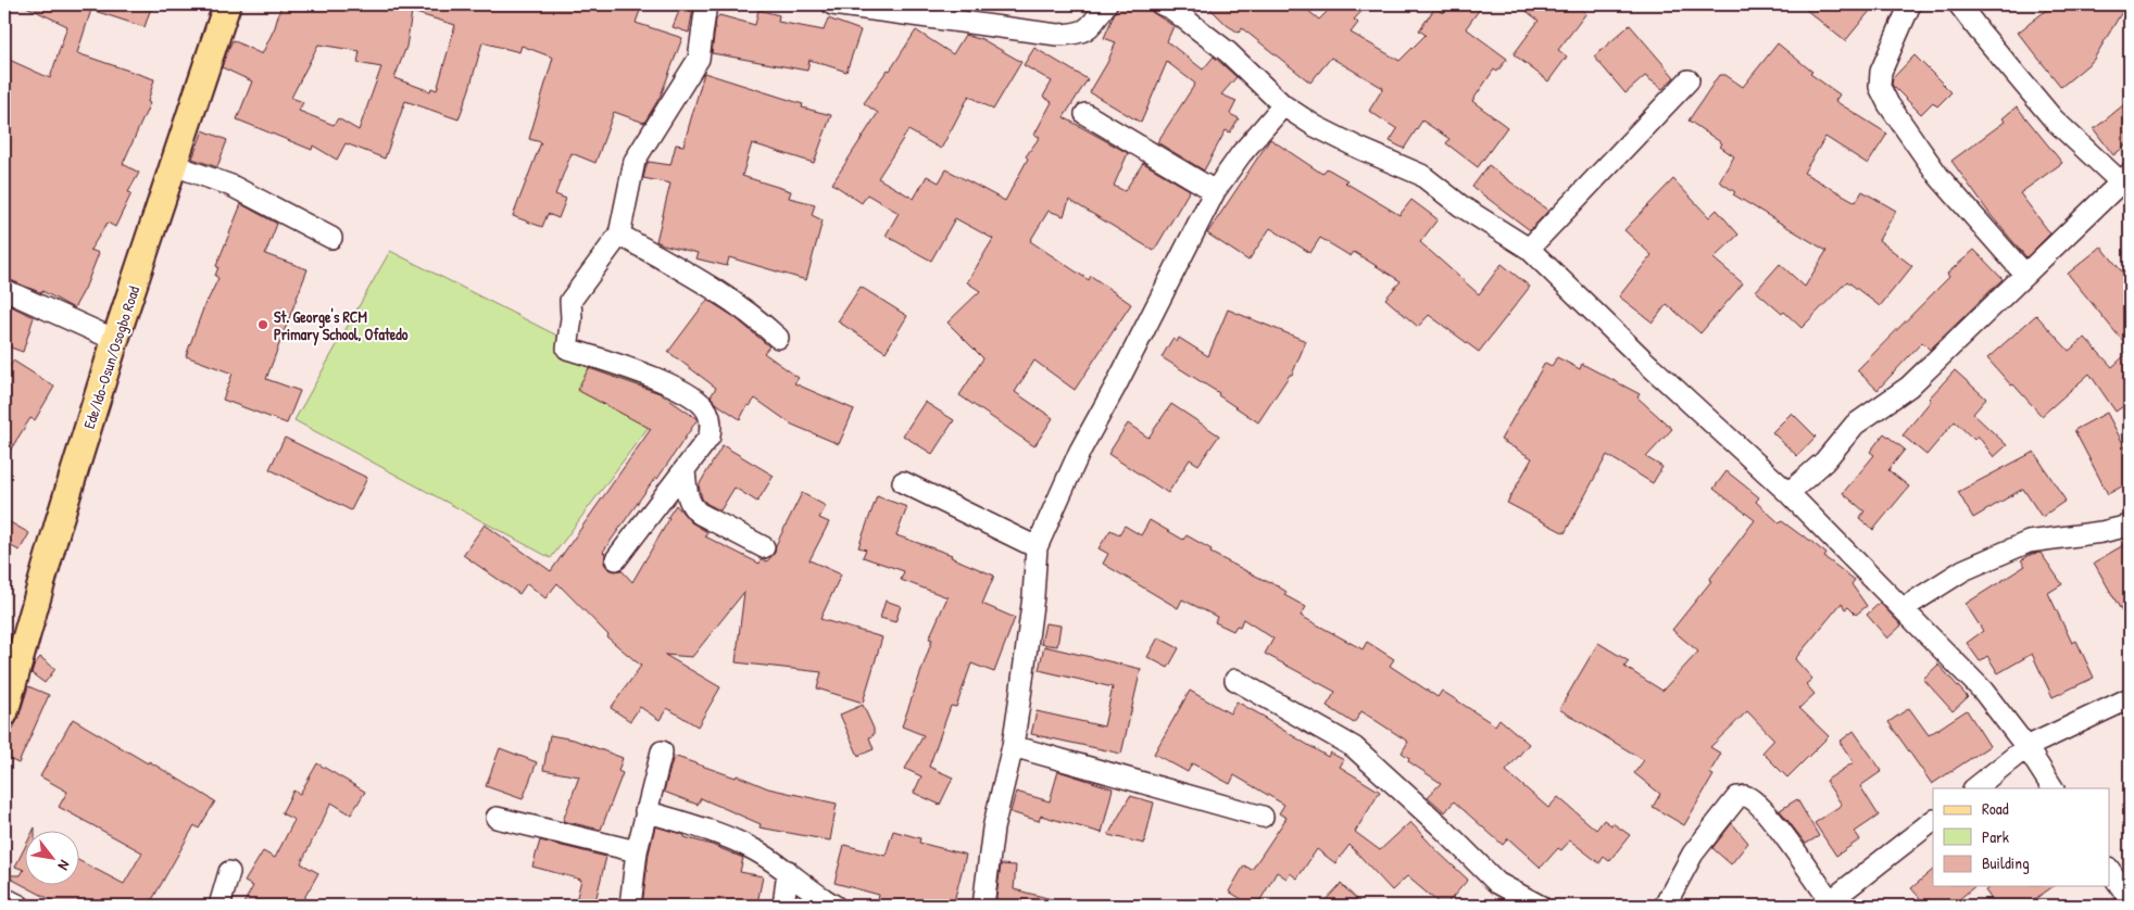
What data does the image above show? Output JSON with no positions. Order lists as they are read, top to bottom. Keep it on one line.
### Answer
{"streets":{"main road":["Ede/Ido-Osun/Osogbo Road"]},"places":["St. George's RCM Primary School, Ofatedo"],"legend":["Road","Park","Building"],"north":"bottom right"}
